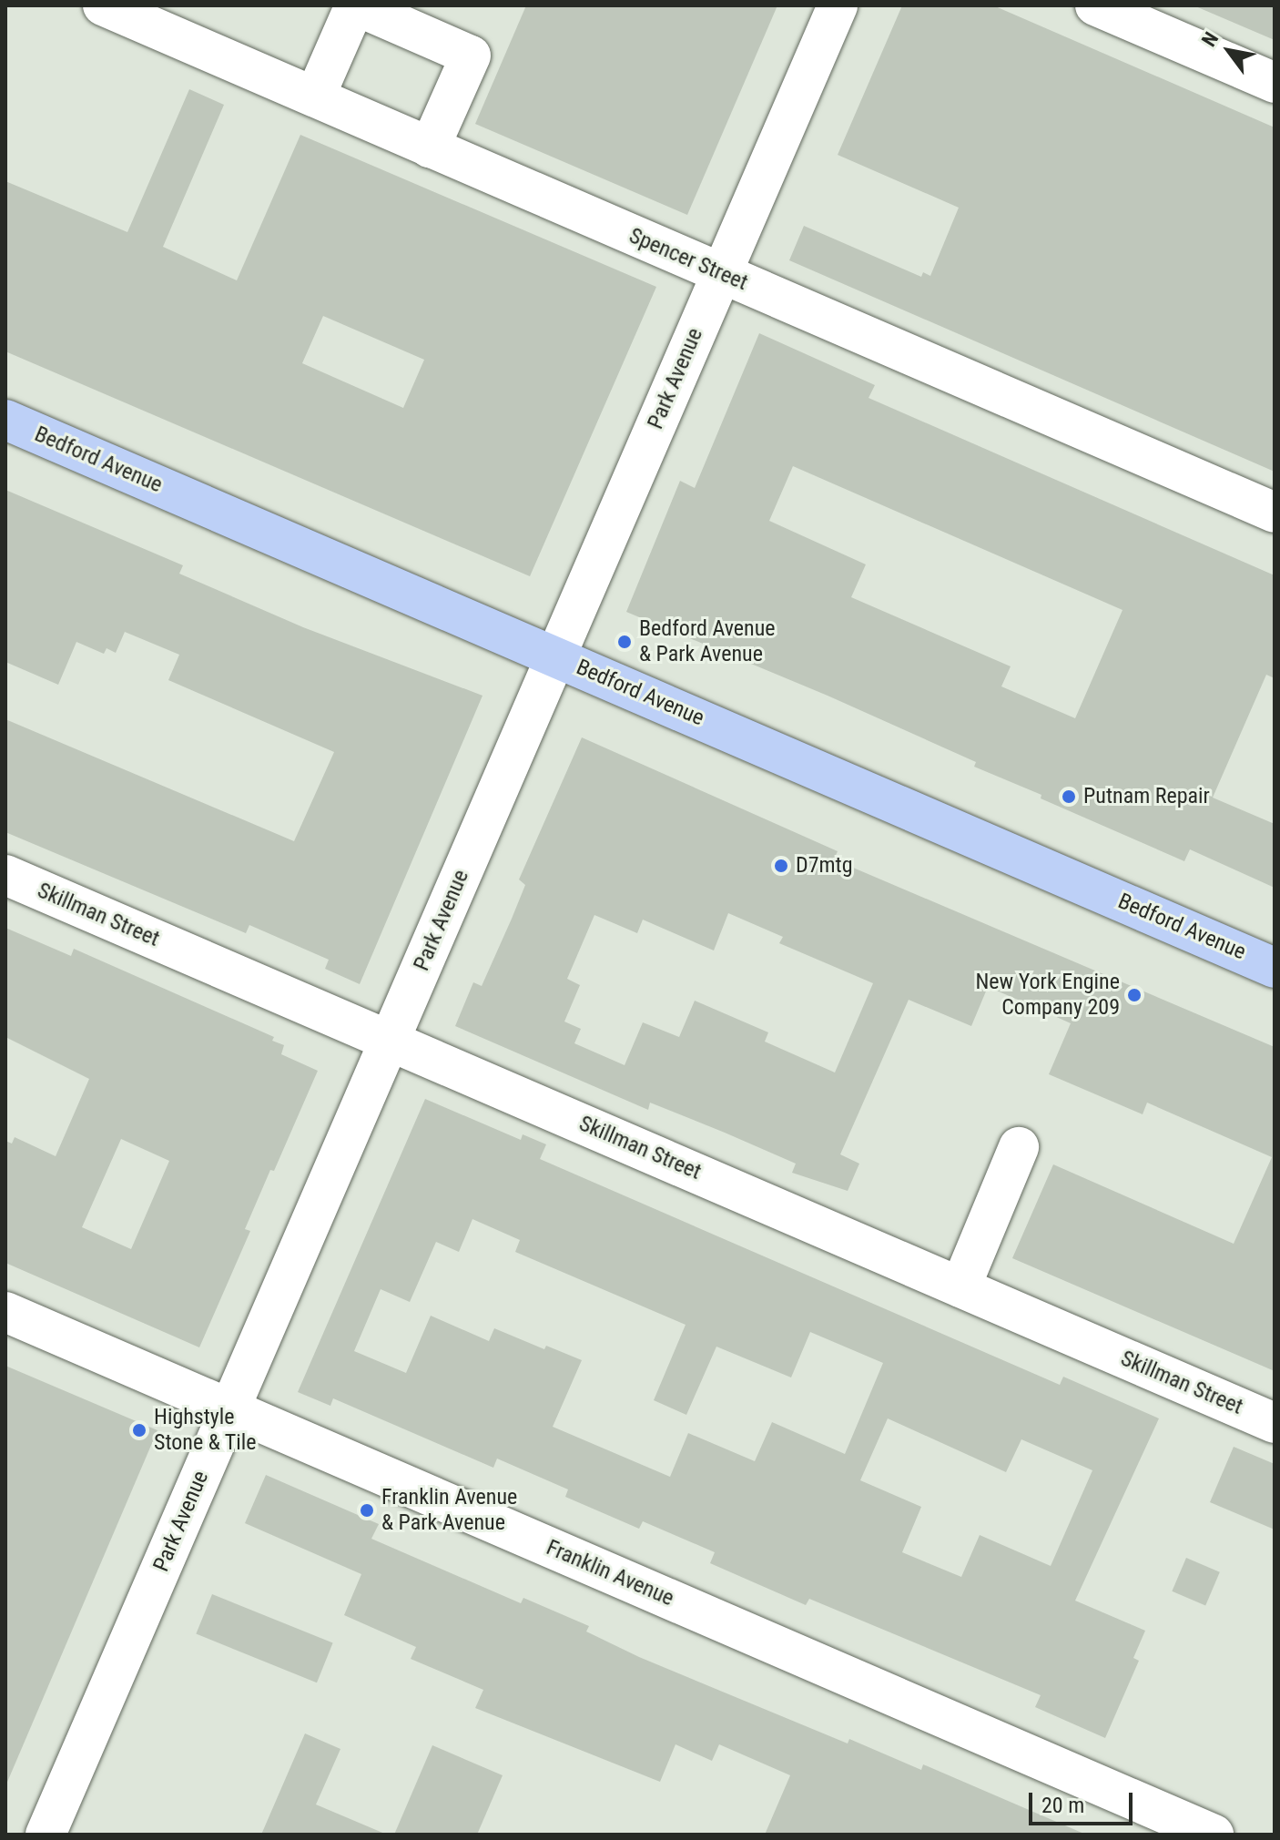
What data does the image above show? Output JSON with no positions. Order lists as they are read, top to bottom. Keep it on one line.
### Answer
{"streets":{"main road":["Bedford Avenue"],"street":["Spencer Street","Park Avenue","Skillman Street","Franklin Avenue"]},"crossings":[["Spencer Street","Park Avenue"],["Park Avenue","Bedford Avenue"],["Park Avenue","Skillman Street"],["Park Avenue","Franklin Avenue"]],"places":["Bedford Avenue & Park Avenue","Putnam Repair","D7mtg","New York Engine Company 209","Highstyle Stone & Tile","Franklin Avenue & Park Avenue"],"scale_bar":"20 m","north":"top left"}
